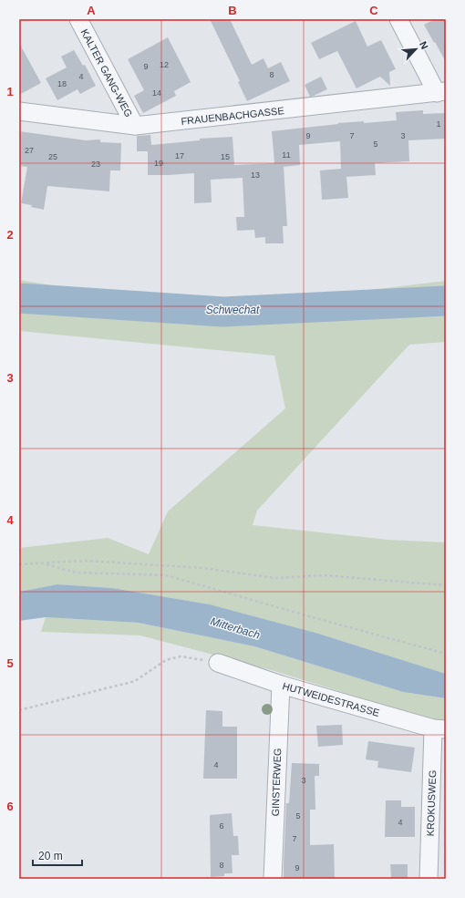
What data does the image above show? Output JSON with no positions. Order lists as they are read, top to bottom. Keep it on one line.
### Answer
{"streets":{"street":["KALTER GANG-WEG","FRAUENBACHGASSE","HUTWEIDESTRASSE","GINSTERWEG","KROKUSWEG"]},"crossings":[["KALTER GANG-WEG","FRAUENBACHGASSE"],["HUTWEIDESTRASSE","GINSTERWEG"],["HUTWEIDESTRASSE","KROKUSWEG"]],"water":["Schwechat","Mitterbach"],"house_numbers":["12","9","8","4","18","14","1","9","7","3","5","27","11","17","25","15","19","23","13","4","3","5","4","6","7","8","9"],"scale_bar":"20 m","north":"top right","grid":{"columns":["A","B","C"],"rows":["1","2","3","4","5","6"]}}
